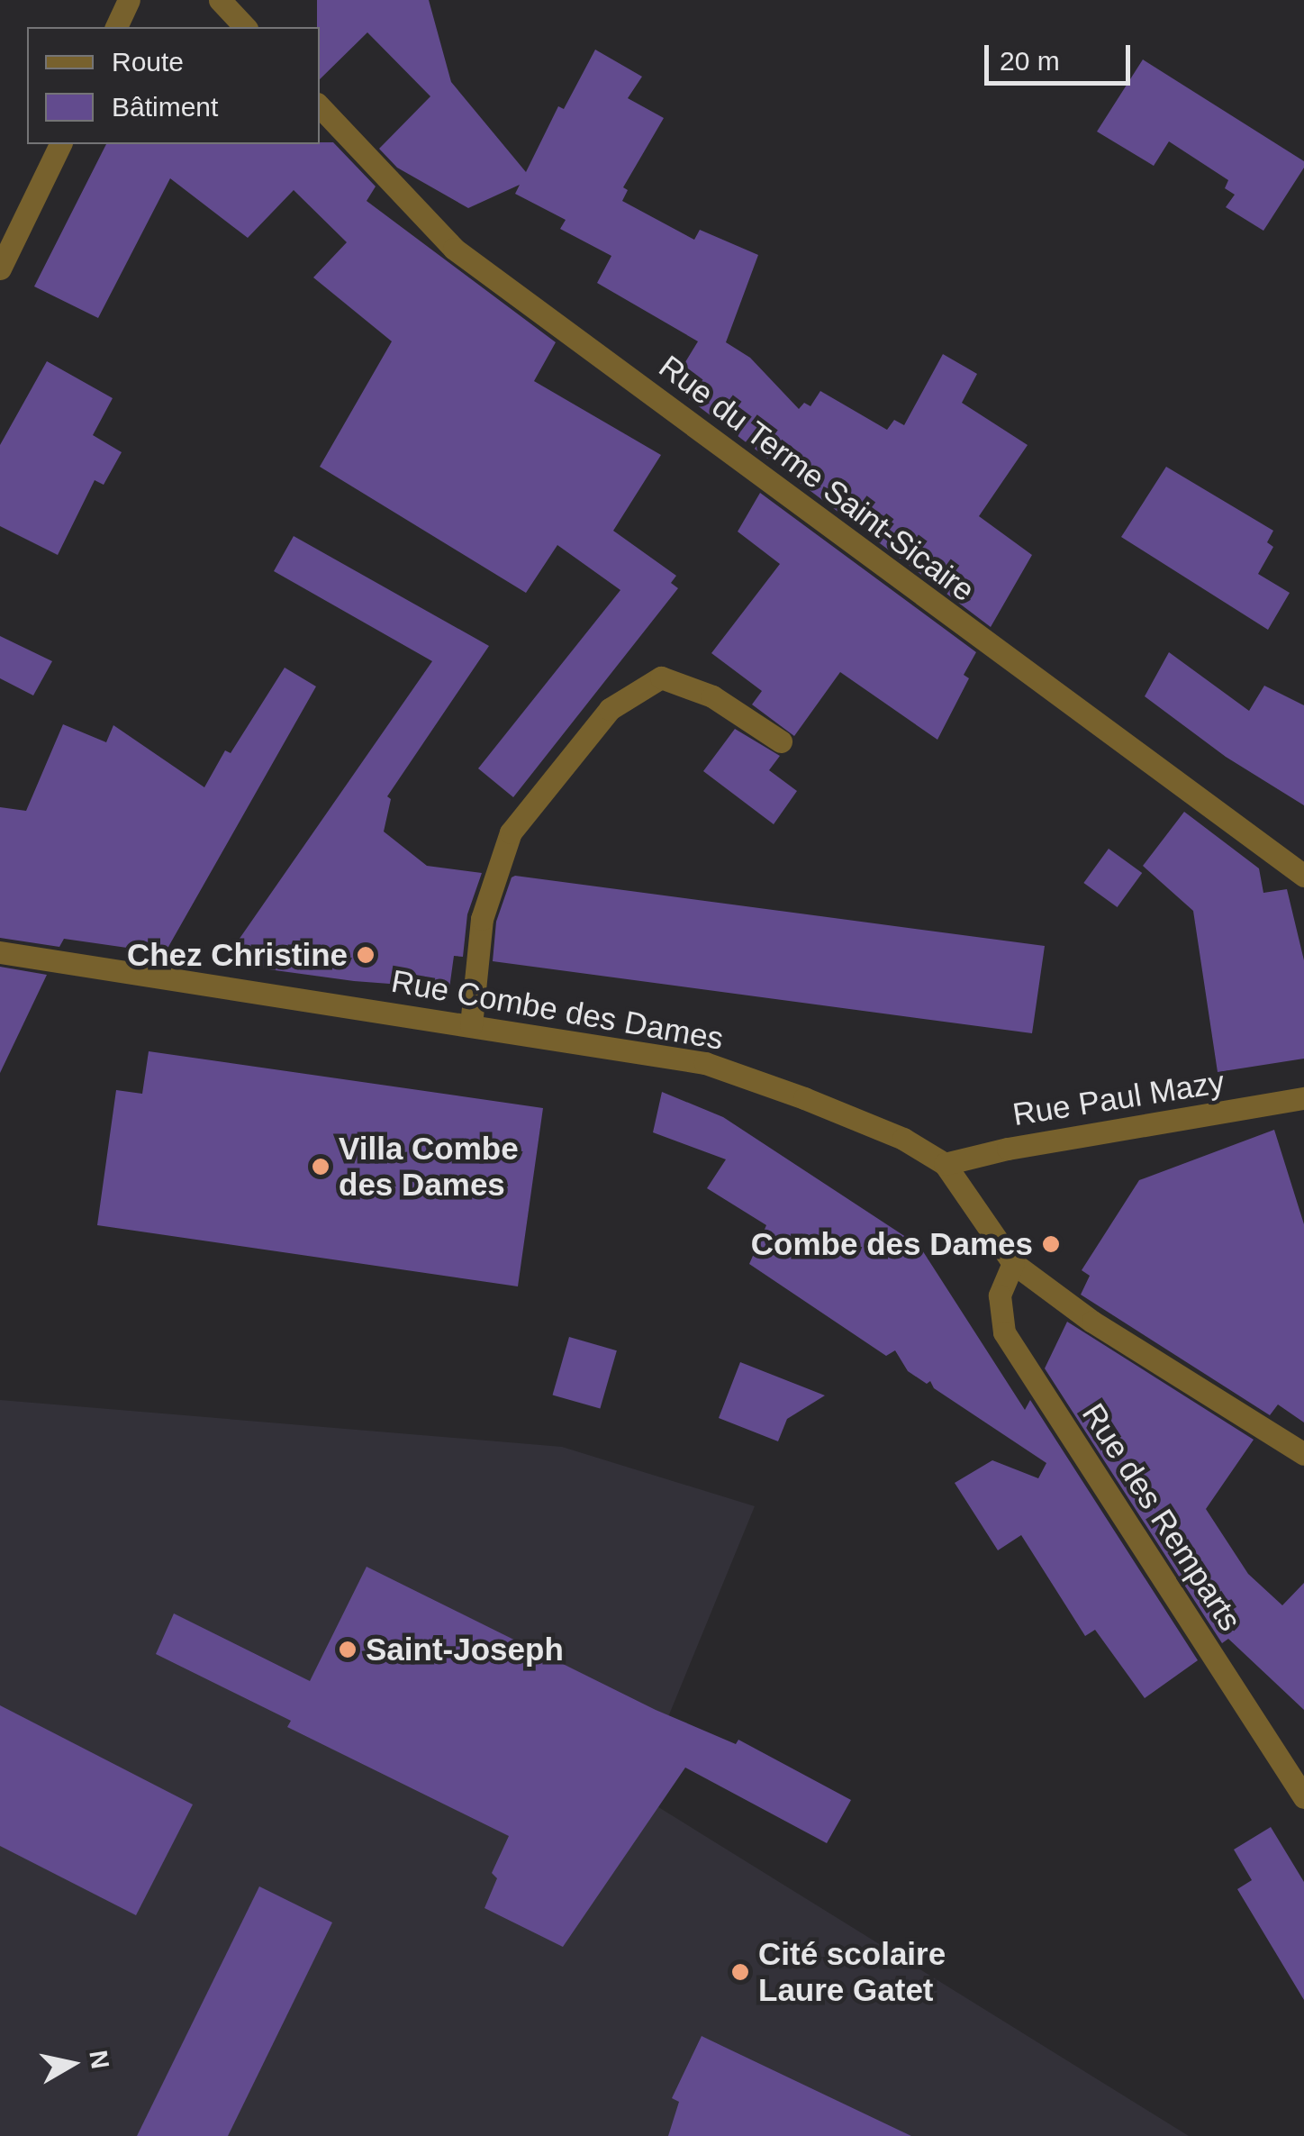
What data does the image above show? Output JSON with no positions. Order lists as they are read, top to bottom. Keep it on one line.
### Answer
{"streets":{"street":["Rue du Terme Saint-Sicaire","Rue Combe des Dames","Rue Paul Mazy","Rue des Remparts"]},"crossings":[["Rue Combe des Dames","Rue Paul Mazy"],["Rue Combe des Dames","Rue des Remparts"]],"places":["Chez Christine","Villa Combe des Dames","Combe des Dames","Saint-Joseph","Cité scolaire Laure Gatet"],"legend":["Route","Bâtiment"],"scale_bar":"20 m","north":"right"}
